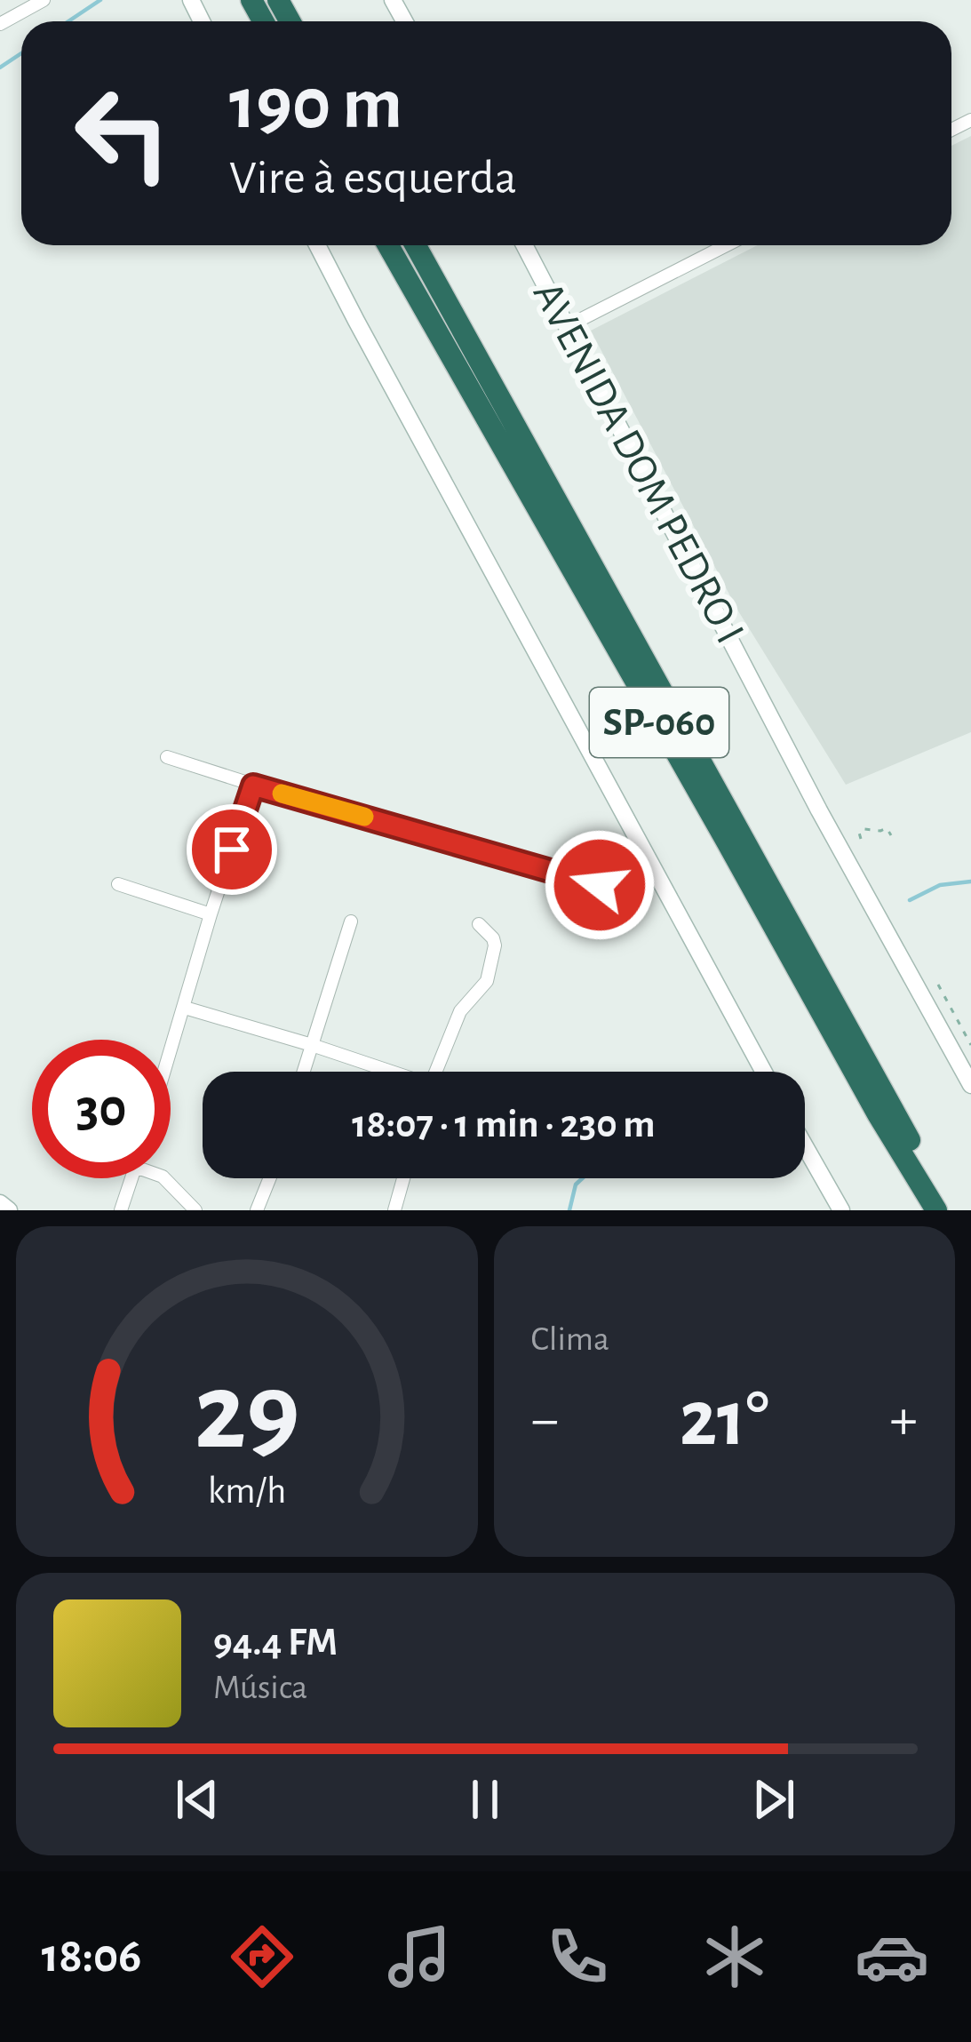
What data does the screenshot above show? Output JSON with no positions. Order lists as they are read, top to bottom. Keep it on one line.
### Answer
{"streets":{"highway":["SP-060"],"main road":["AVENIDA DOM PEDRO I"]},"page":{"turn":["190 m","Vire à esquerda"],"limit":"30","trip":"18:07 · 1 min · 230 m","tile":"Clima","heat":["−","21°","+"],"song":["94.4 FM","Música"],"tabs":"18:06","gauge":["29","km/h"]}}
